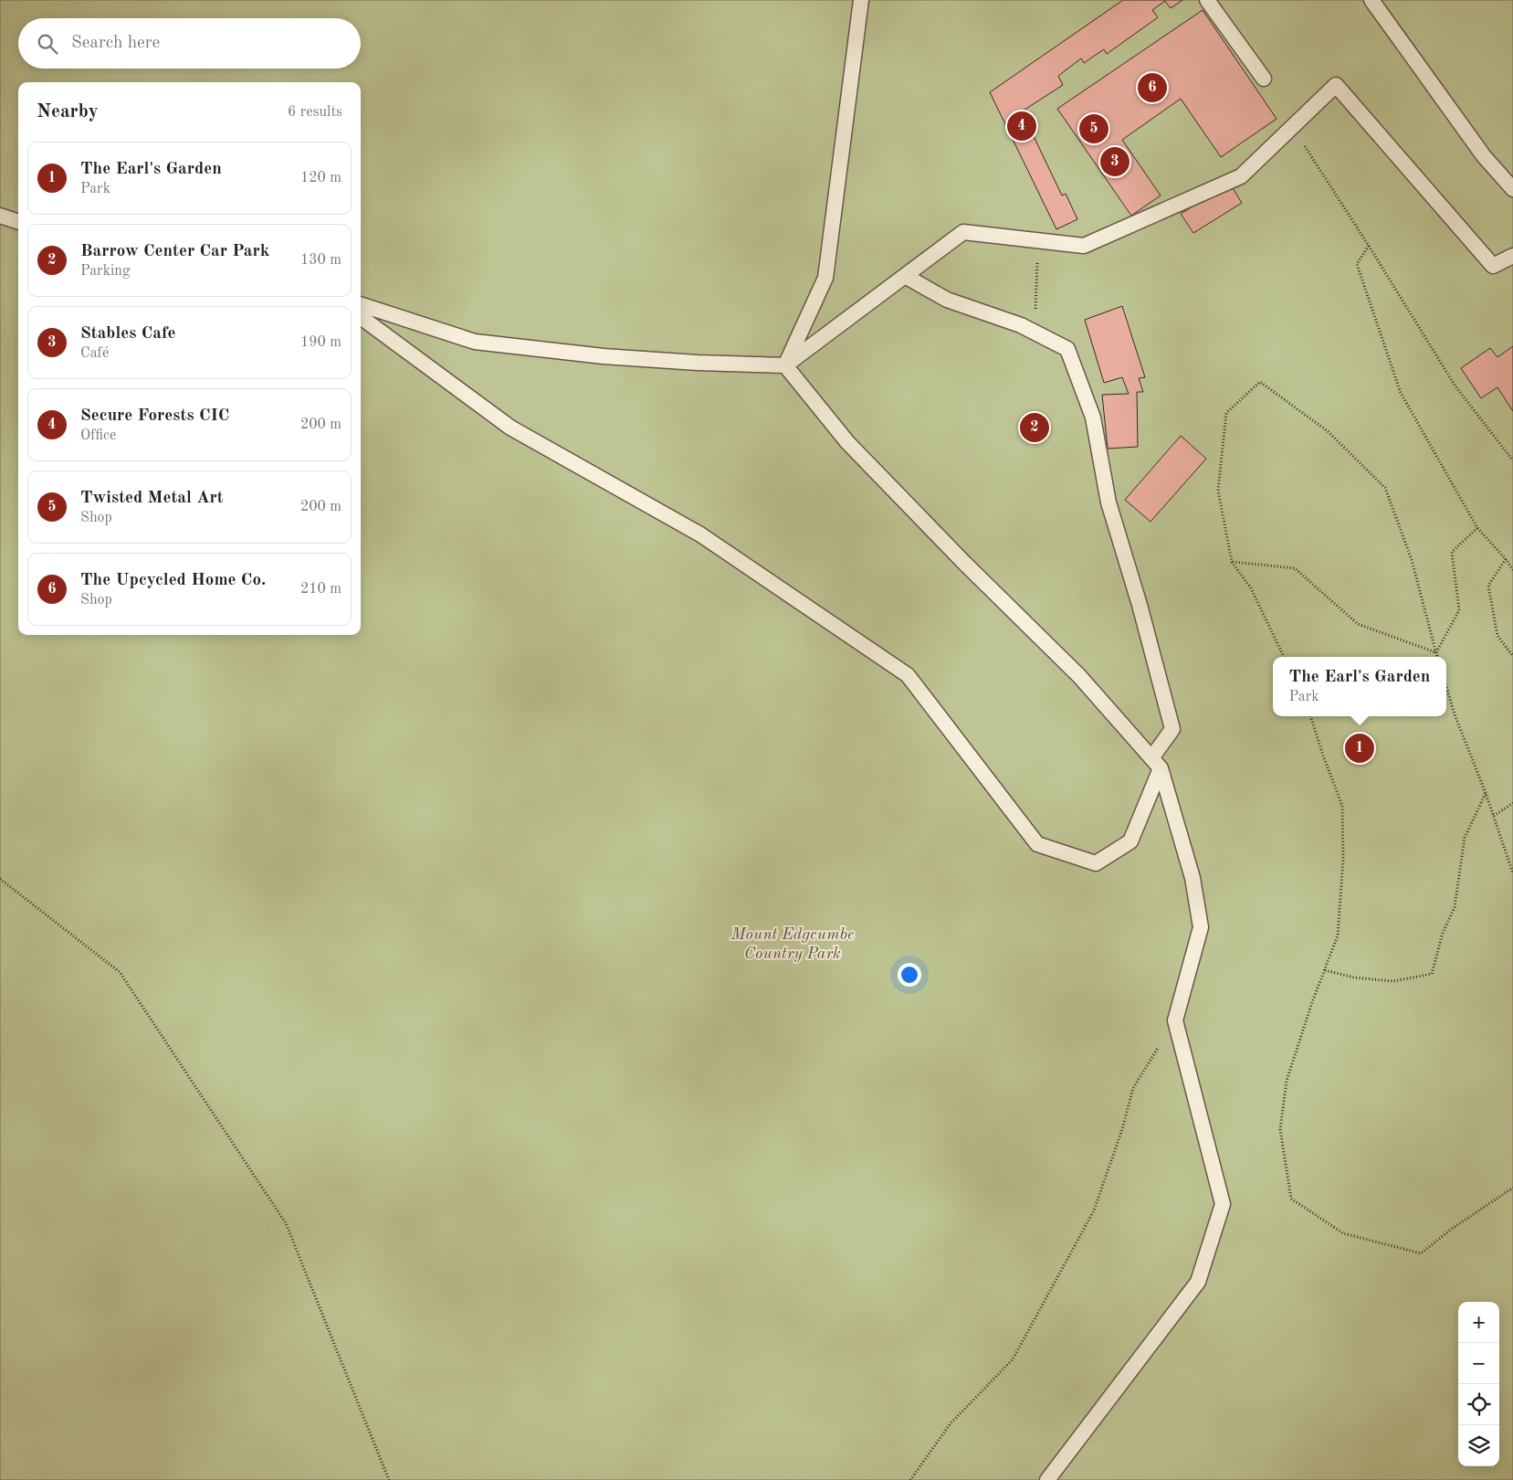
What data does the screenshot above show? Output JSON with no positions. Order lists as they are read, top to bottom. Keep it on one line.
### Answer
{"parks":["Mount Edgcumbe Country Park"],"page":{"search":"Search here","pins":["6","4","5","3","2","1"],"heading":["Nearby","6 results"],"list":[{"mark":"1","name":"The Earl's Garden","note":"Park","value":"120 m"},{"mark":"2","name":"Barrow Center Car Park","note":"Parking","value":"130 m"},{"mark":"3","name":"Stables Cafe","note":"Café","value":"190 m"},{"mark":"4","name":"Secure Forests CIC","note":"Office","value":"200 m"},{"mark":"5","name":"Twisted Metal Art","note":"Shop","value":"200 m"},{"mark":"6","name":"The Upcycled Home Co.","note":"Shop","value":"210 m"}],"popup":["The Earl's Garden","Park"],"map_buttons":["+","−"]}}
